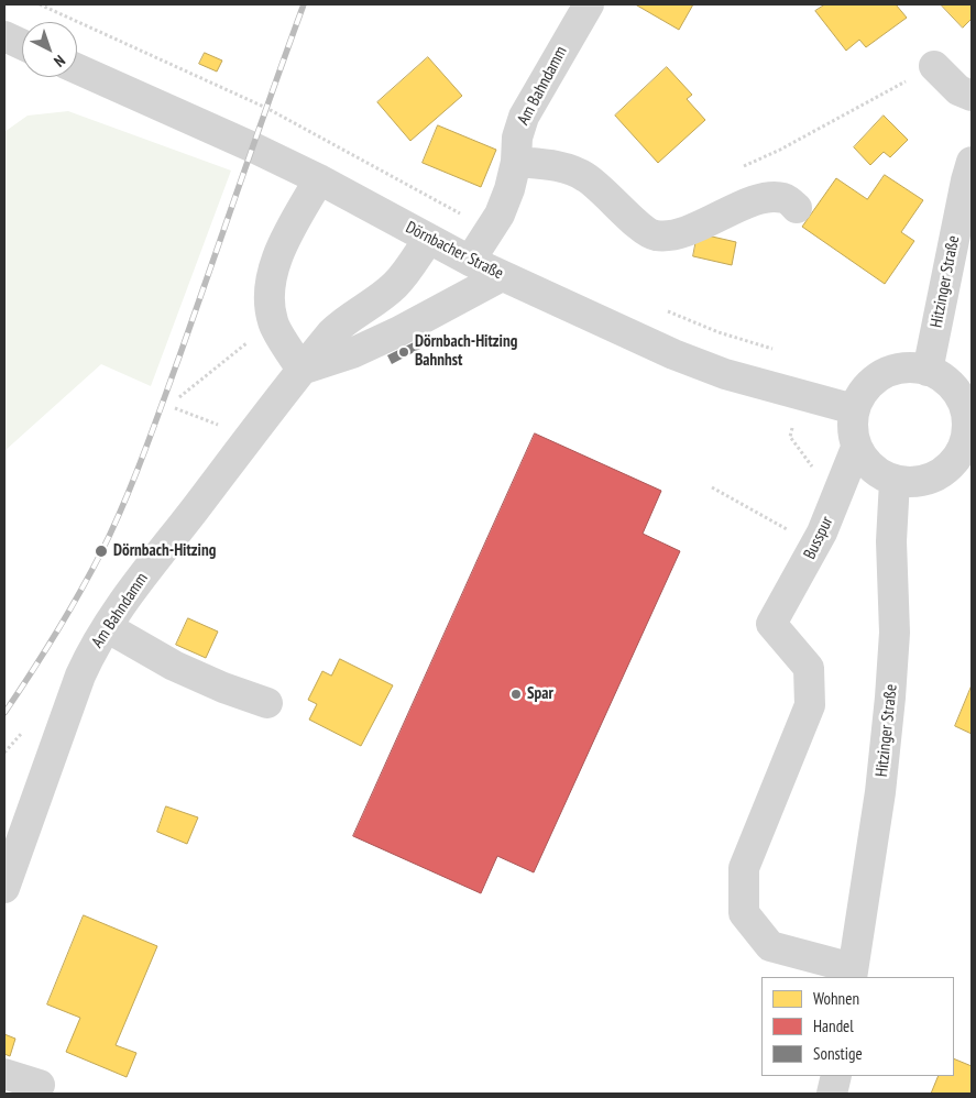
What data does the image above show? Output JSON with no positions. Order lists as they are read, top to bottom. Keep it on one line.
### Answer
{"streets":{"street":["Am Bahndamm","Dörnbacher Straße","Hitzinger Straße","Busspur"]},"crossings":[["Am Bahndamm","Dörnbacher Straße"],["Dörnbacher Straße","Hitzinger Straße"],["Dörnbacher Straße","Busspur"],["Hitzinger Straße","Busspur"]],"places":["Dörnbach-Hitzing Bahnhst","Dörnbach-Hitzing","Spar"],"legend":["Wohnen","Handel","Sonstige"],"north":"bottom right"}
